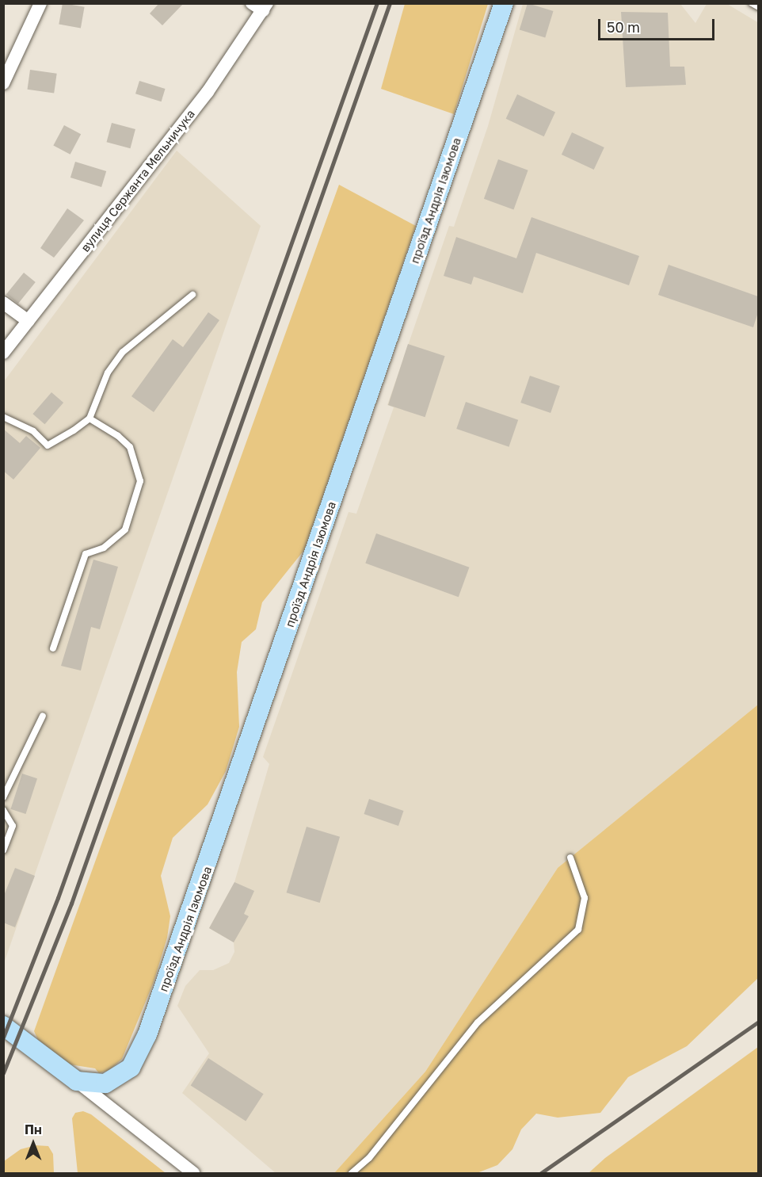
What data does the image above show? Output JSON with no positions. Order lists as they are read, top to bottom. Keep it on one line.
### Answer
{"streets":{"street":["вулиця Сержанта Мельничука","проїзд Андрія Ізюмова"]},"scale_bar":"50 m","north":"top"}
